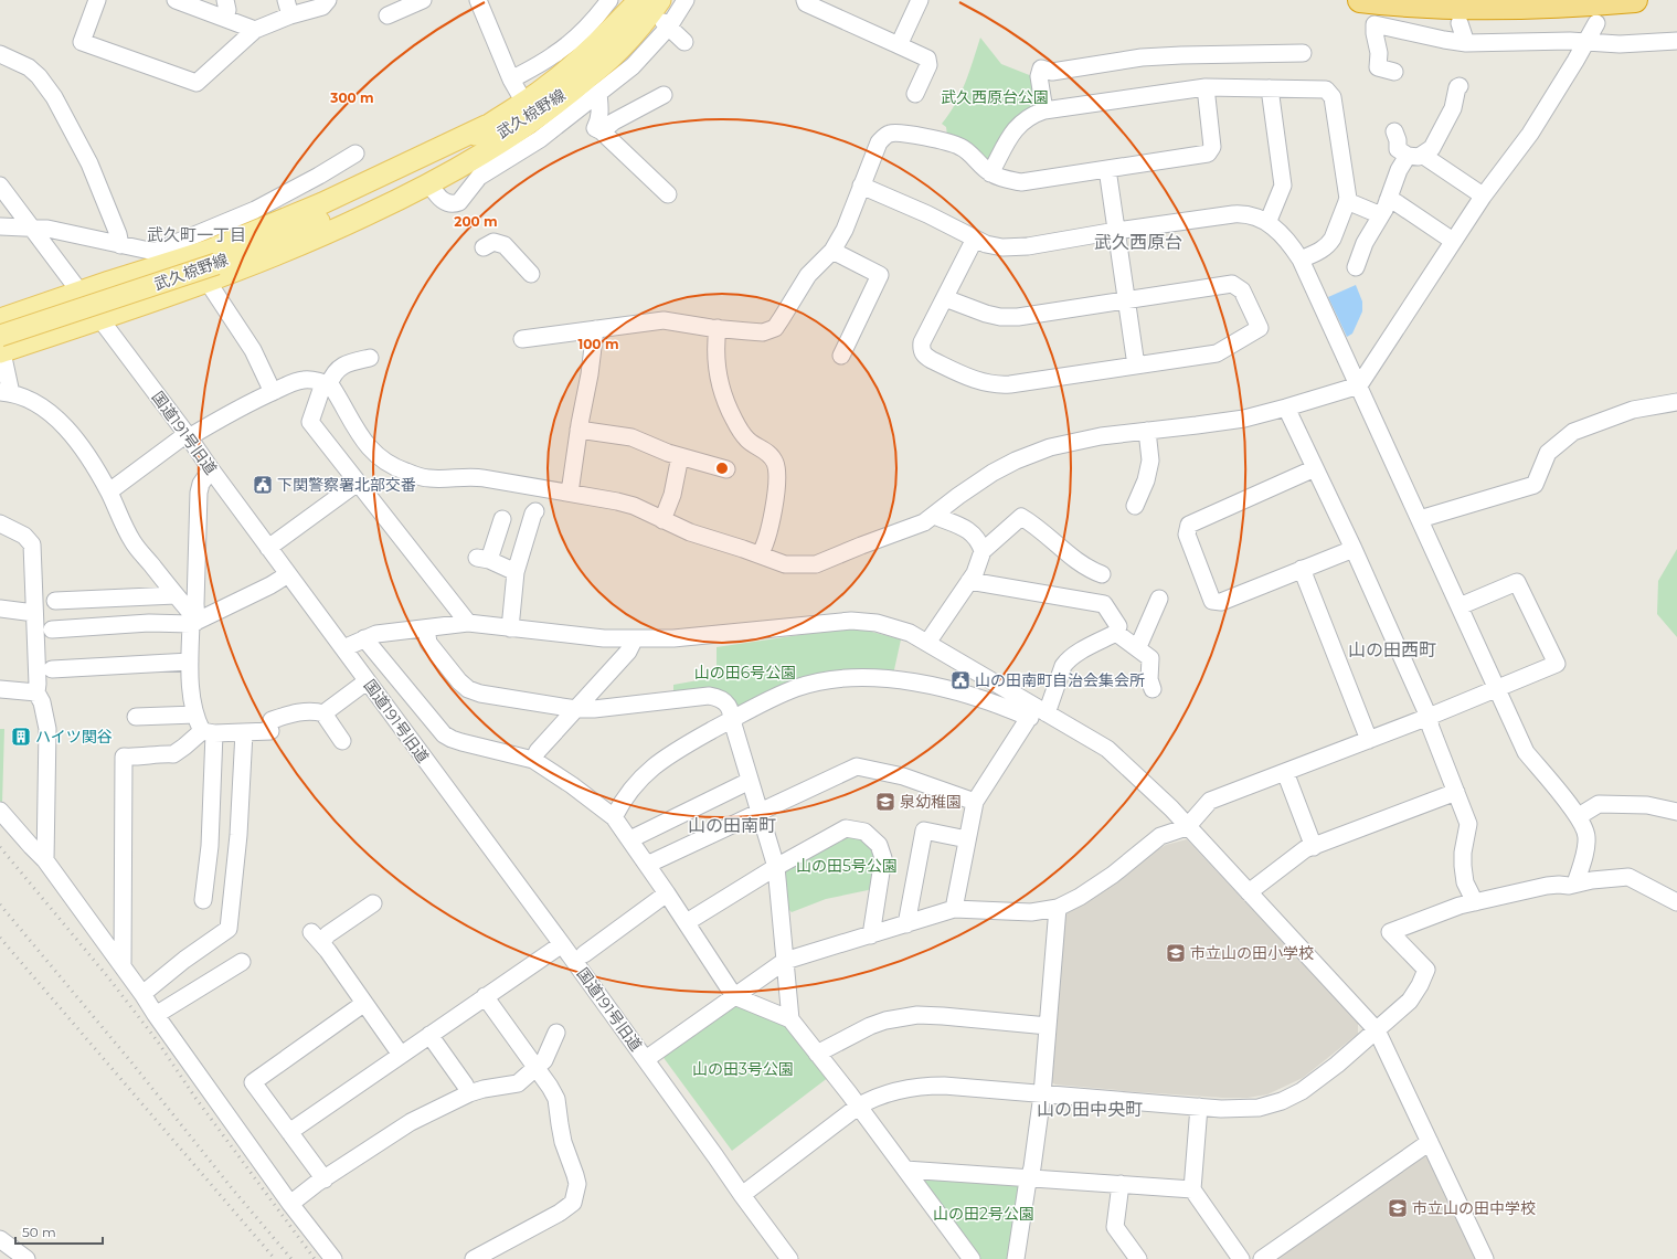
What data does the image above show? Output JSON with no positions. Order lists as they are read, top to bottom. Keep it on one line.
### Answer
{"streets":{"main road":["武久椋野線"],"street":["国道191号旧道"]},"districts":["武久町一丁目","武久西原台","山の田西町","山の田南町","山の田中央町"],"parks":["武久西原台公園","山の田6号公園","山の田5号公園","山の田3号公園","山の田2号公園"],"places":{"public building":["下関警察署北部交番","山の田南町自治会集会所"],"building":["ハイツ関谷"],"school or university":["泉幼稚園","市立山の田小学校","市立山の田中学校"]},"scale_bar":"50 m","rings":["300 m","200 m","100 m"]}
